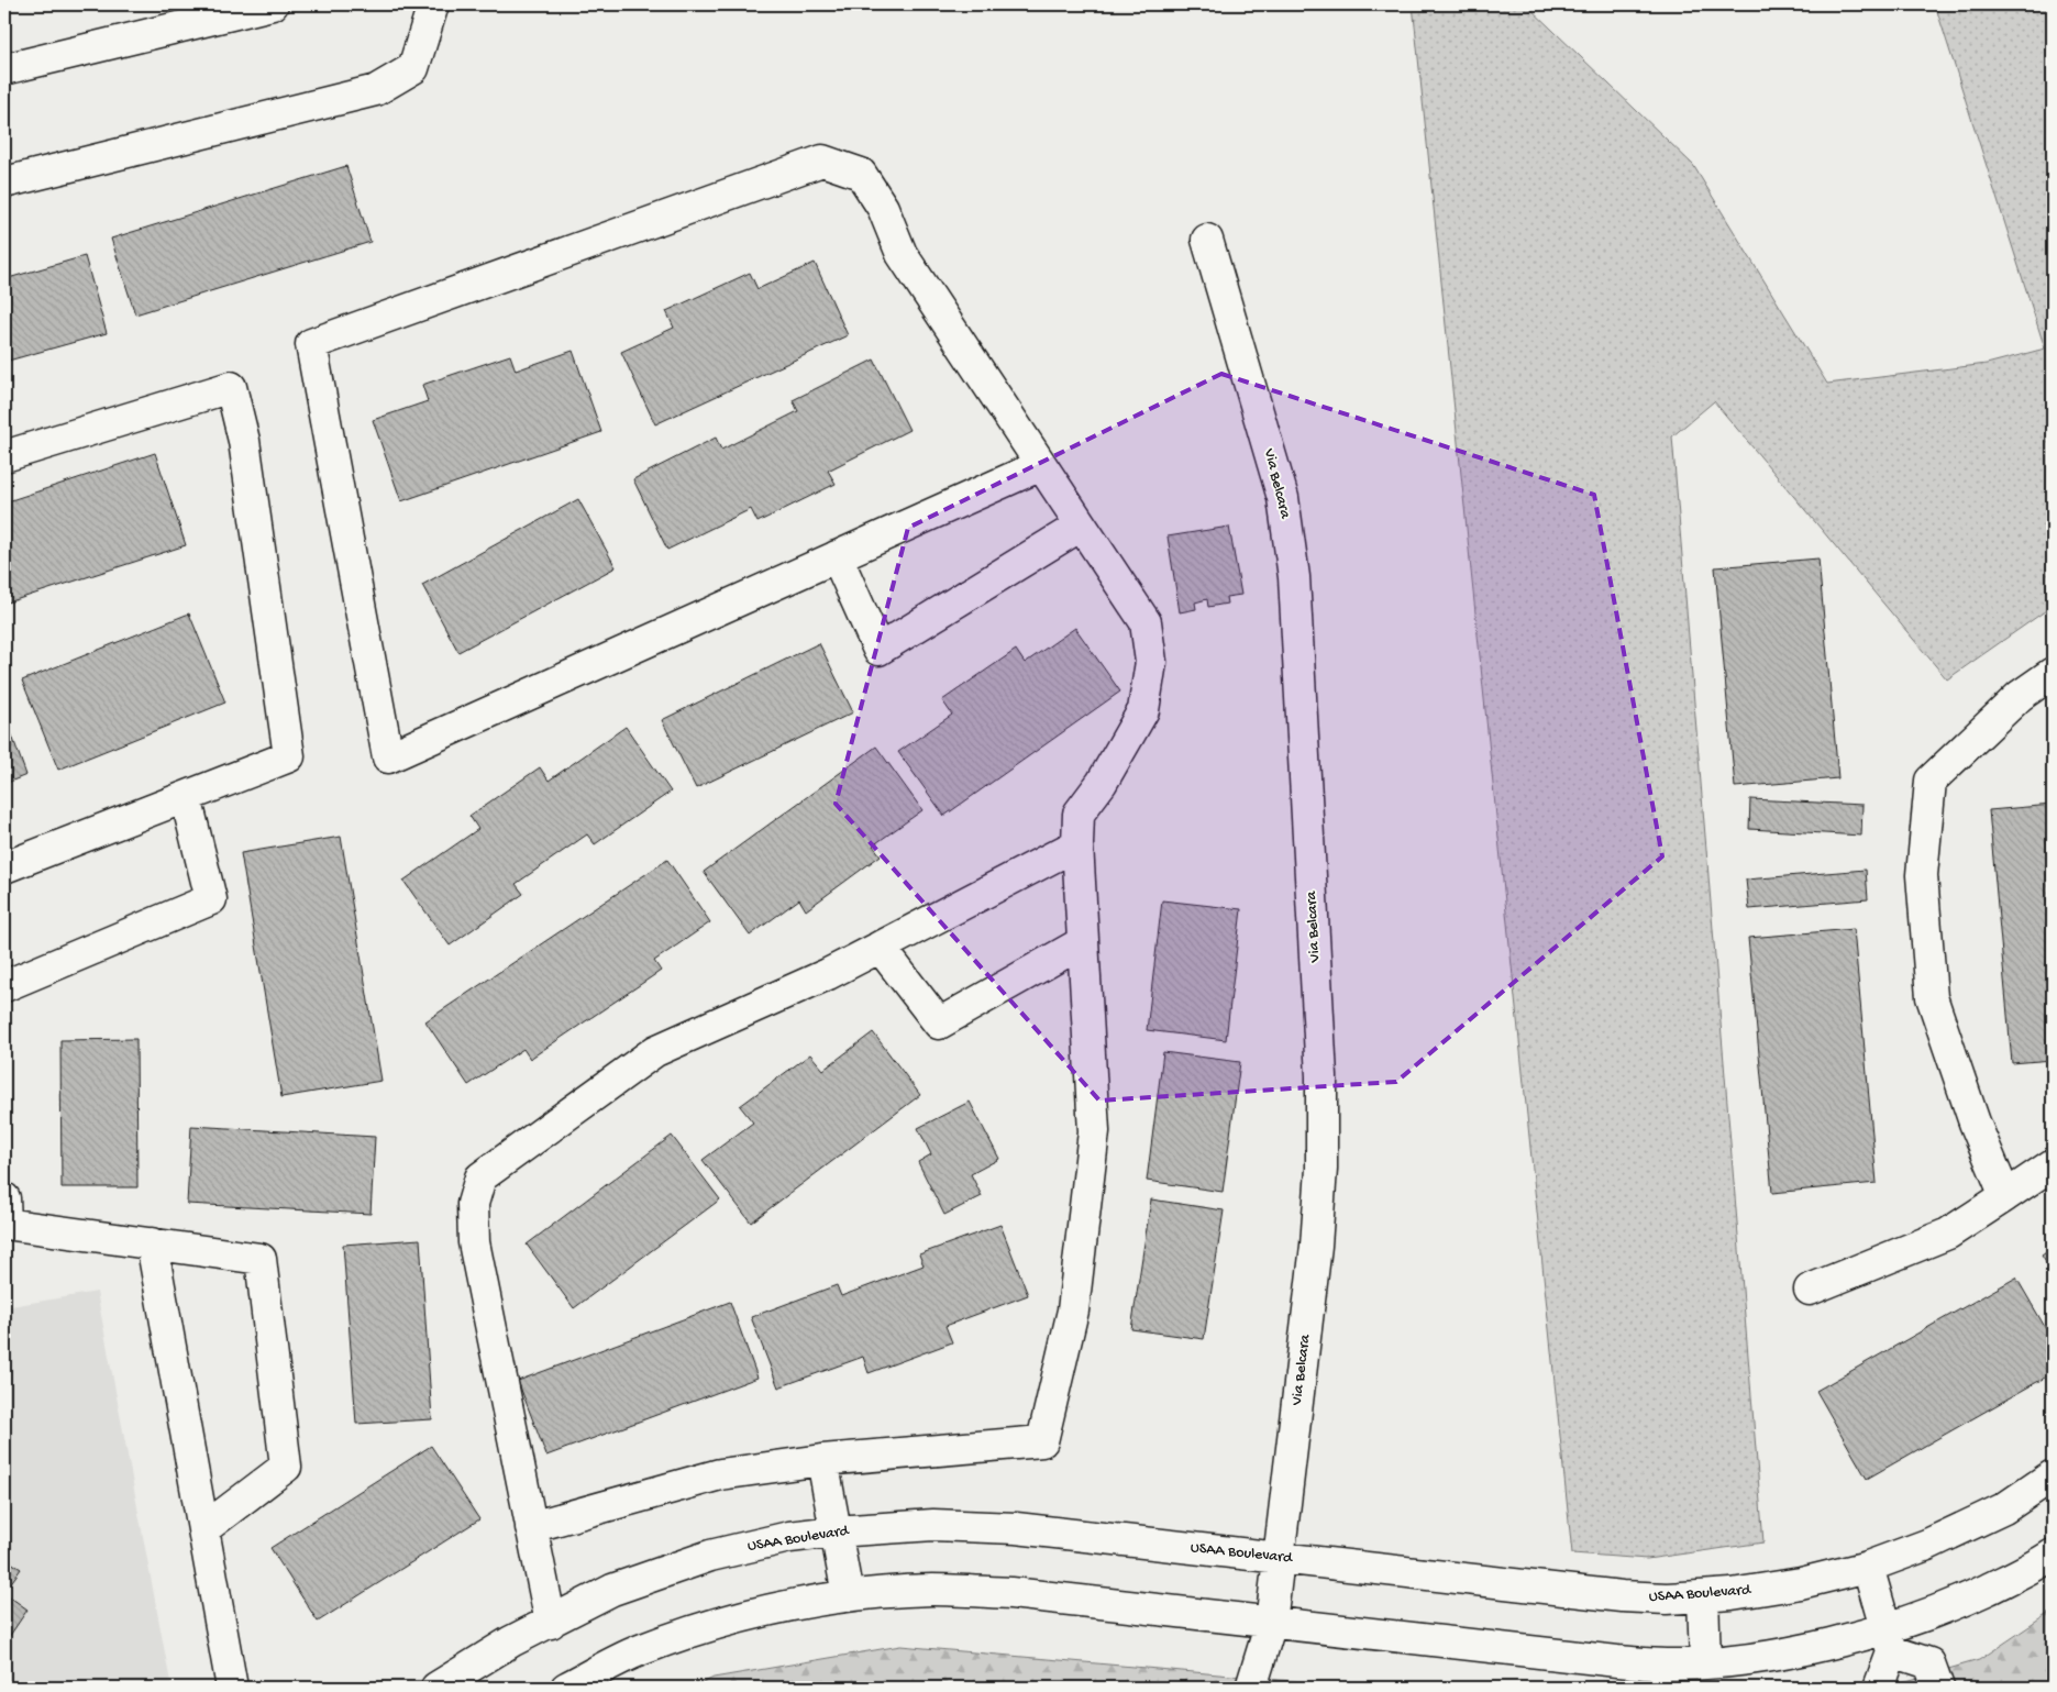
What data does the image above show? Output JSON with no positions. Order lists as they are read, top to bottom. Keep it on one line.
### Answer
{"streets":{"street":["Via Belcara","USAA Boulevard"]},"crossings":[["Via Belcara","USAA Boulevard"]]}
